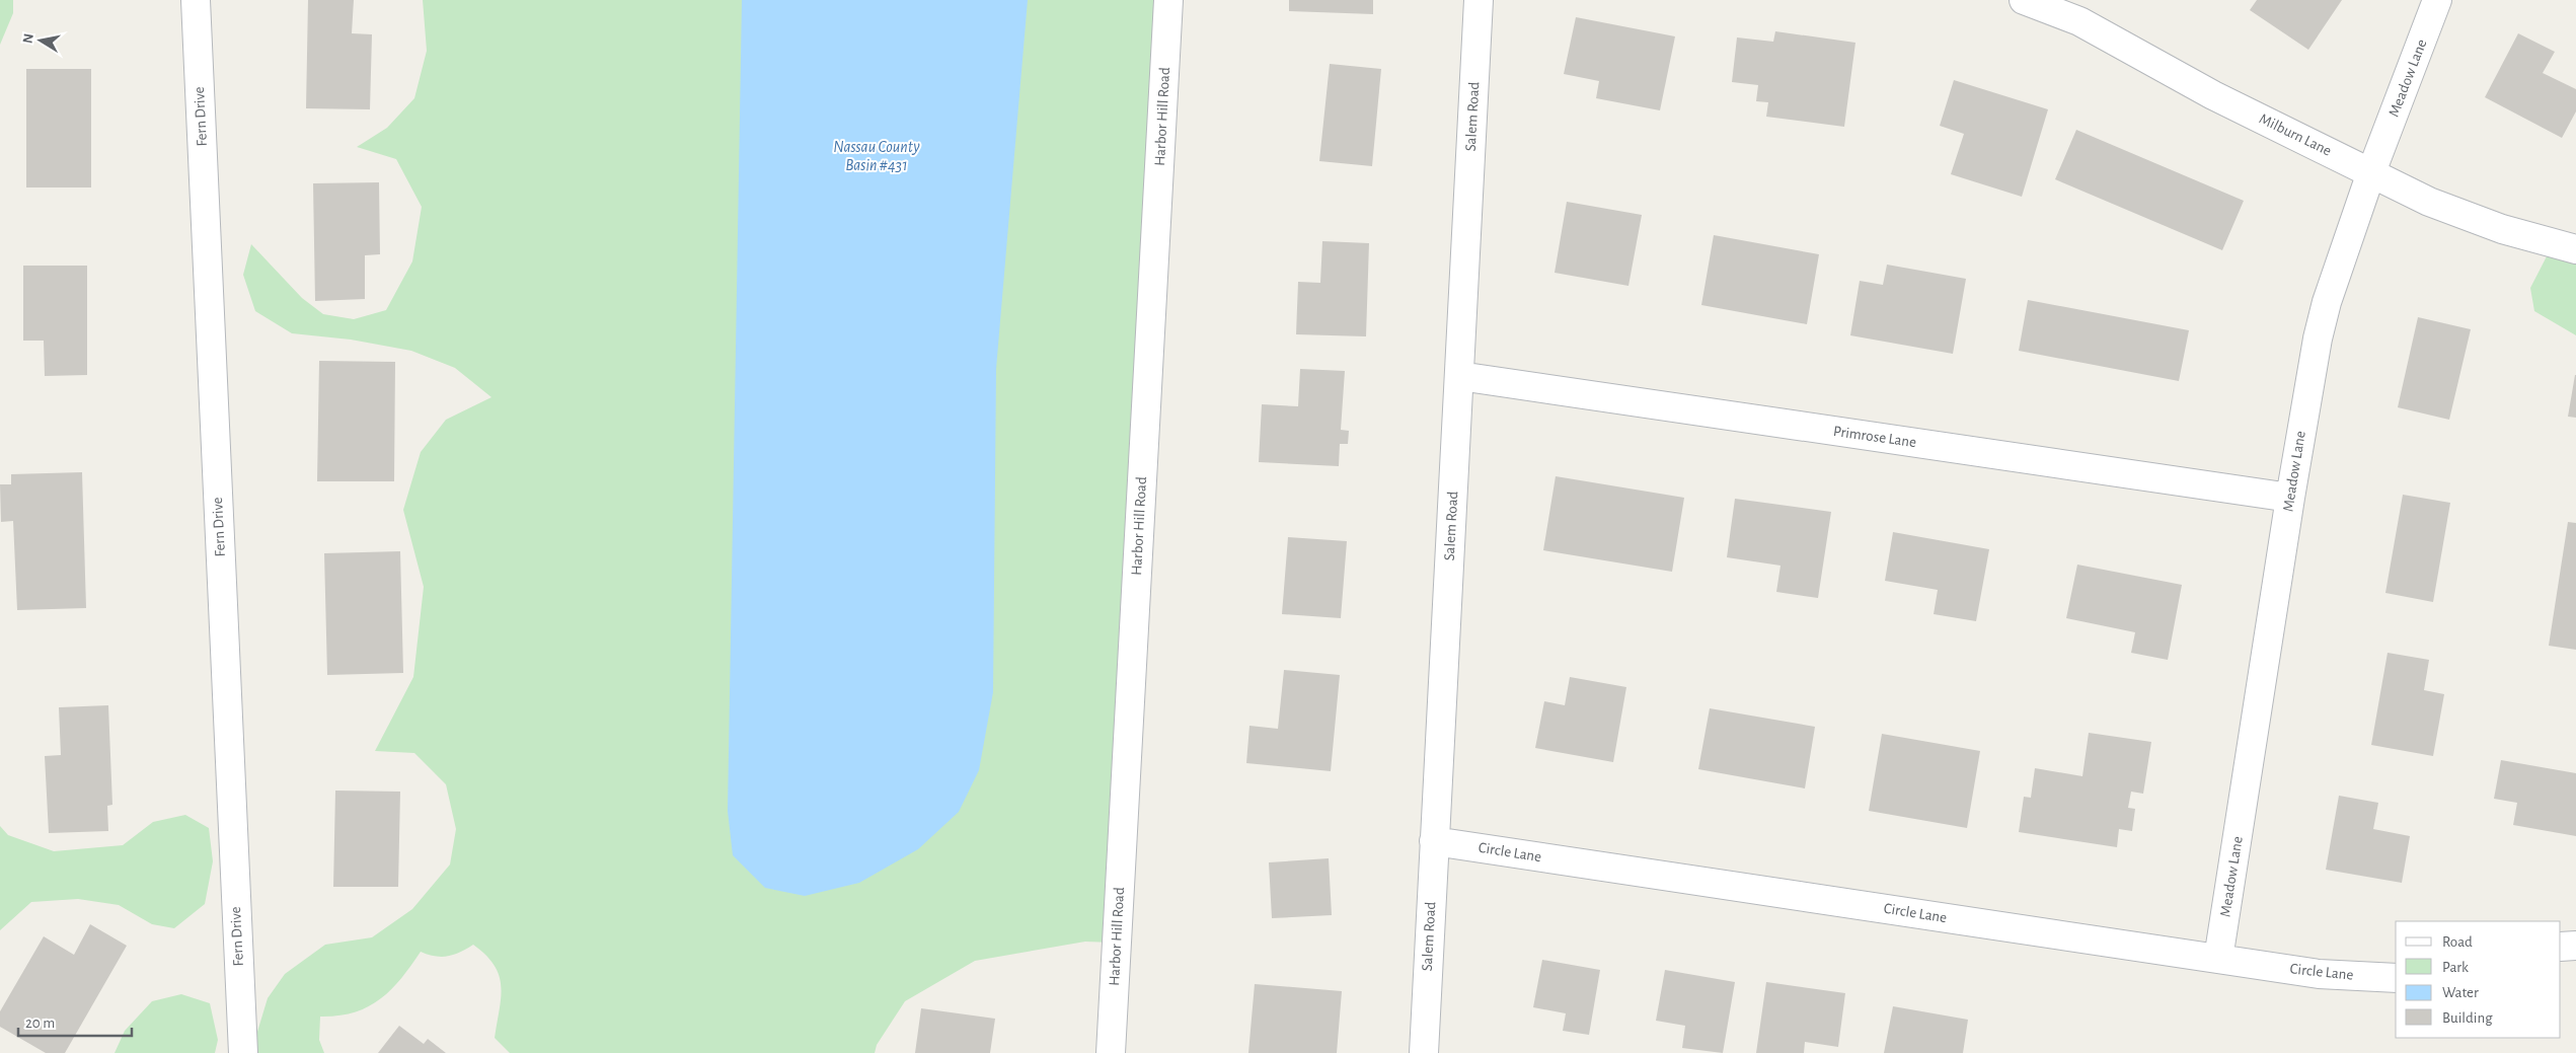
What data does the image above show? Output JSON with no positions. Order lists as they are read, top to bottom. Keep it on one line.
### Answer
{"streets":{"street":["Meadow Lane","Fern Drive","Harbor Hill Road","Salem Road","Milburn Lane","Primrose Lane","Circle Lane"]},"crossings":[["Meadow Lane","Milburn Lane"],["Meadow Lane","Primrose Lane"],["Meadow Lane","Circle Lane"],["Salem Road","Primrose Lane"],["Salem Road","Circle Lane"]],"water":["Nassau County Basin #431"],"legend":["Road","Park","Water","Building"],"scale_bar":"20 m","north":"left"}
